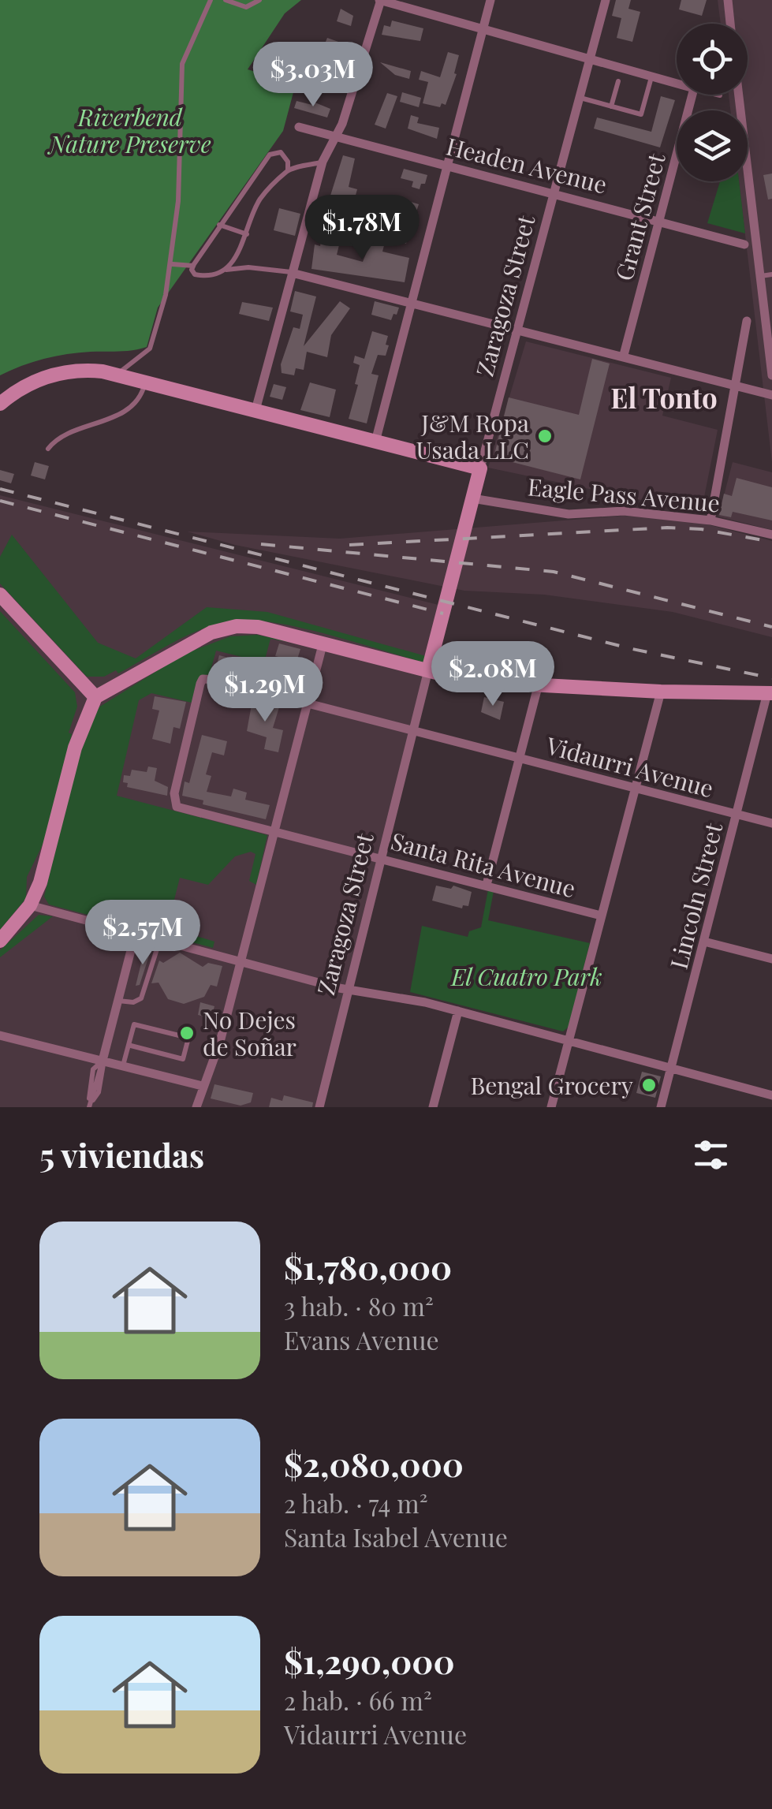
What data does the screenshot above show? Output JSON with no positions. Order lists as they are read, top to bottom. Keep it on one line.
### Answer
{"streets":{"main road":["Zaragoza Street"],"street":["Headen Avenue","Grant Street","Eagle Pass Avenue","Vidaurri Avenue","Santa Rita Avenue","Lincoln Street"]},"crossings":[["Headen Avenue","Grant Street"],["Headen Avenue","Zaragoza Street"],["Zaragoza Street","Eagle Pass Avenue"],["Zaragoza Street","Vidaurri Avenue"],["Zaragoza Street","Santa Rita Avenue"],["Vidaurri Avenue","Santa Rita Avenue"],["Vidaurri Avenue","Lincoln Street"]],"districts":["El Tonto"],"parks":["Riverbend Nature Preserve","El Cuatro Park"],"places":["J&M Ropa Usada LLC","No Dejes de Soñar","Bengal Grocery"],"page":{"price":["$3.03M","$1.78M","$2.08M","$1.29M","$2.57M"],"heading":"5 viviendas","list":[{"name":"$1,780,000","note":"3 hab. · 80 m² · Evans Avenue"},{"name":"$2,080,000","note":"2 hab. · 74 m² · Santa Isabel Avenue"},{"name":"$1,290,000","note":"2 hab. · 66 m² · Vidaurri Avenue"}]}}
